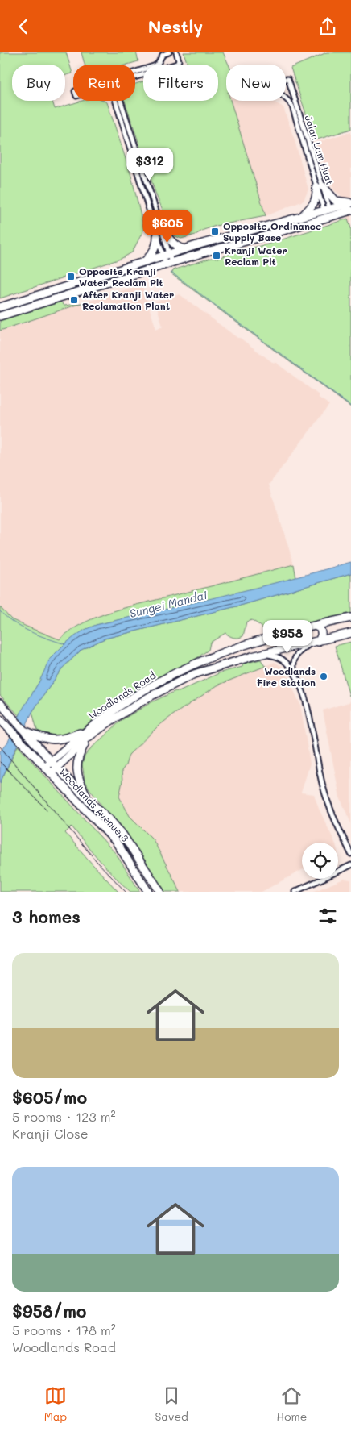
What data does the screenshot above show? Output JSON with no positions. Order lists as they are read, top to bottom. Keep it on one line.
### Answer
{"streets":{"main road":["Woodlands Road","Woodlands Avenue 3"],"street":["Jalan Lam Huat"]},"crossings":[["Woodlands Road","Woodlands Avenue 3"]],"water":["Sungei Mandai"],"places":{"transit":["Opposite Ordinance Supply Base","Kranji Water Reclam Plt","Opposite Kranji Water Reclam Plt","After Kranji Water Reclamation Plant"],"other":["Woodlands Fire Station"]},"page":{"header":"Nestly","chip":["Buy","Rent","Filters","New"],"price":["$312","$605","$958"],"heading":"3 homes","list":[{"name":"$605/mo","note":"5 rooms · 123 m² · Kranji Close"},{"name":"$958/mo","note":"5 rooms · 178 m² · Woodlands Road"}],"tabs":["Map","Saved","Home"]}}
